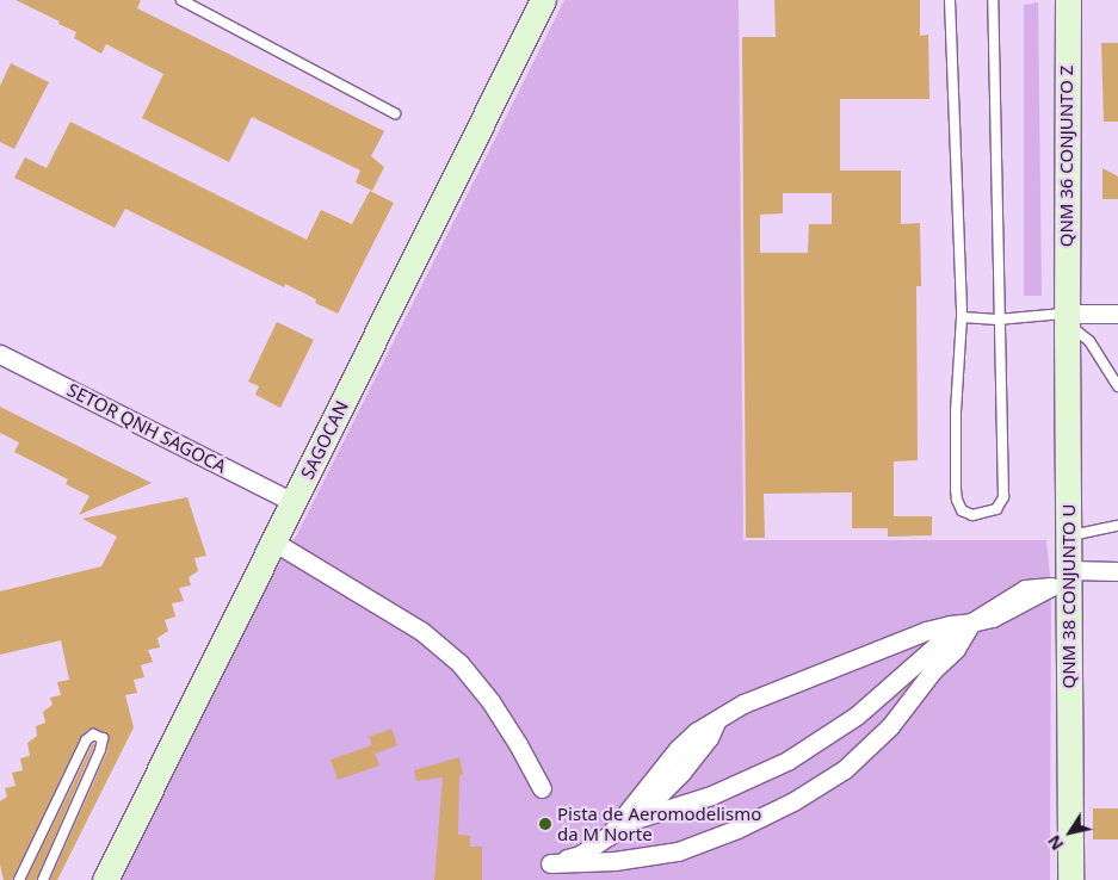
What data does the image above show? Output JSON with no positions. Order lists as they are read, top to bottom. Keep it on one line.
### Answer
{"streets":{"street":["QNM 36 CONJUNTO Z","SETOR QNH SAGOCA","SAGOCAN","QNM 38 CONJUNTO U"]},"crossings":[["QNM 36 CONJUNTO Z","QNM 38 CONJUNTO U"],["SETOR QNH SAGOCA","SAGOCAN"]],"places":["Pista de Aeromodelismo da M Norte"],"north":"bottom left"}
